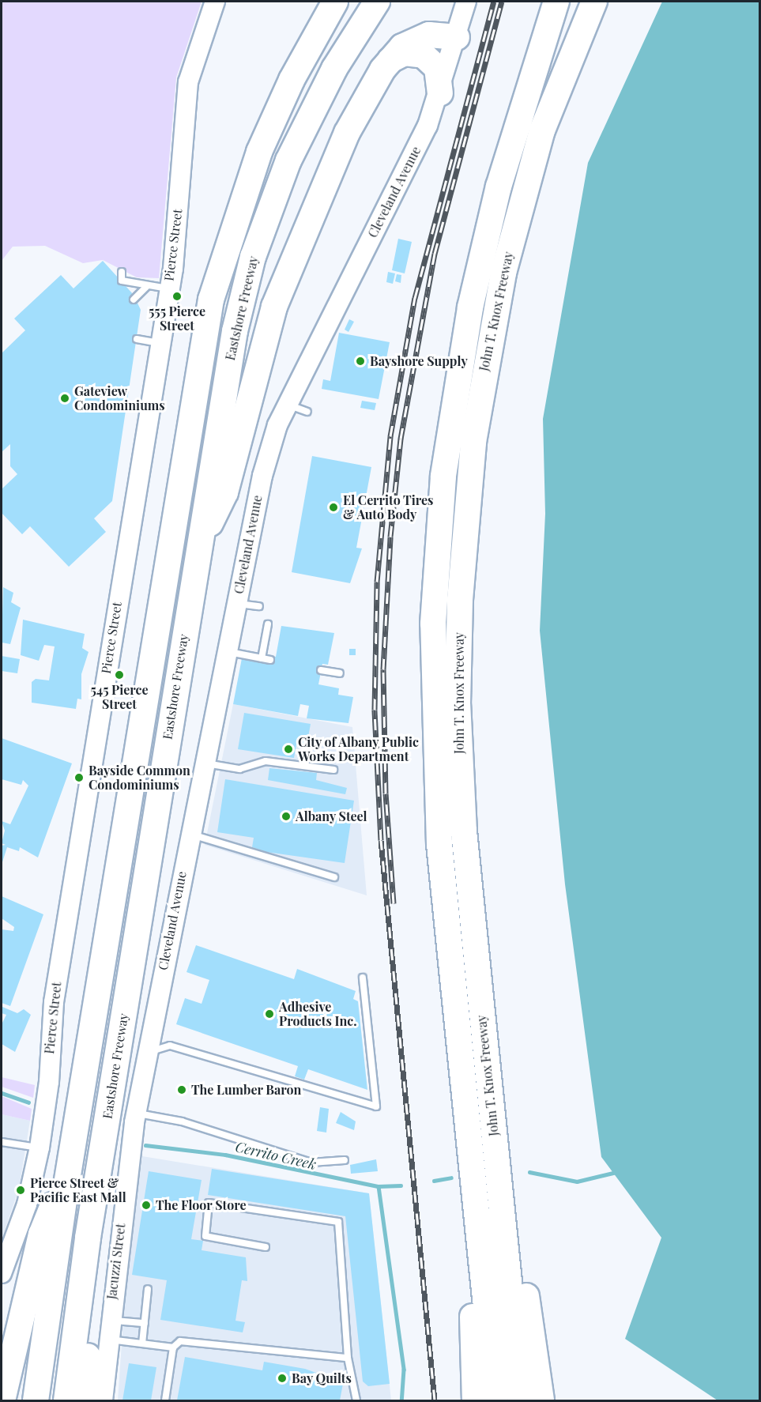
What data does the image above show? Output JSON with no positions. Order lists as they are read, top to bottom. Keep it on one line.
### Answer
{"streets":{"highway":["Eastshore Freeway","John T. Knox Freeway"],"street":["Cleveland Avenue","Pierce Street","Jacuzzi Street"]},"crossings":[["Cleveland Avenue","Jacuzzi Street"]],"water":["Cerrito Creek"],"places":["555 Pierce Street","Bayshore Supply","Gateview Condominiums","El Cerrito Tires & Auto Body","545 Pierce Street","City of Albany Public Works Department","Bayside Common Condominiums","Albany Steel","Adhesive Products Inc.","The Lumber Baron","Pierce Street & Pacific East Mall","The Floor Store","Bay Quilts"]}
